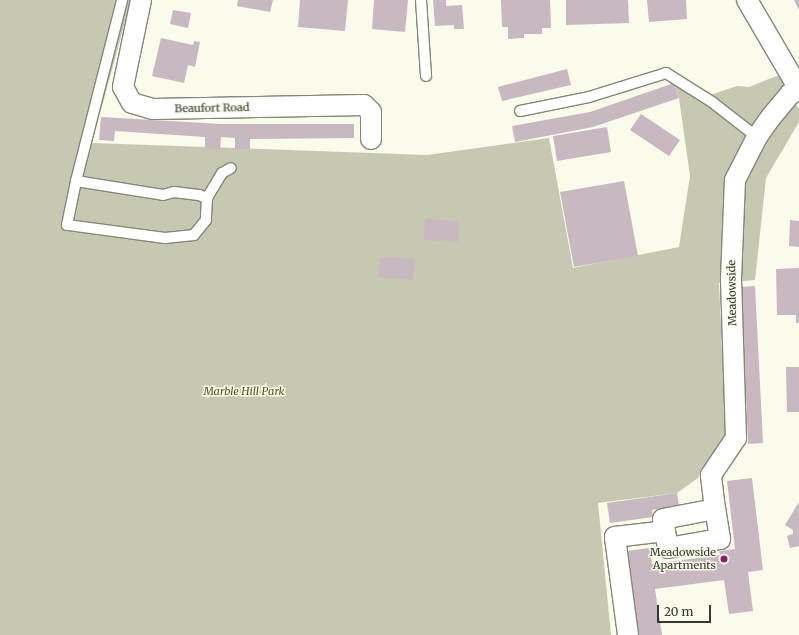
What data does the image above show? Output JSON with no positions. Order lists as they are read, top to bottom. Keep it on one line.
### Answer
{"streets":{"street":["Beaufort Road","Meadowside"]},"parks":["Marble Hill Park"],"places":["Meadowside Apartments"],"scale_bar":"20 m"}
